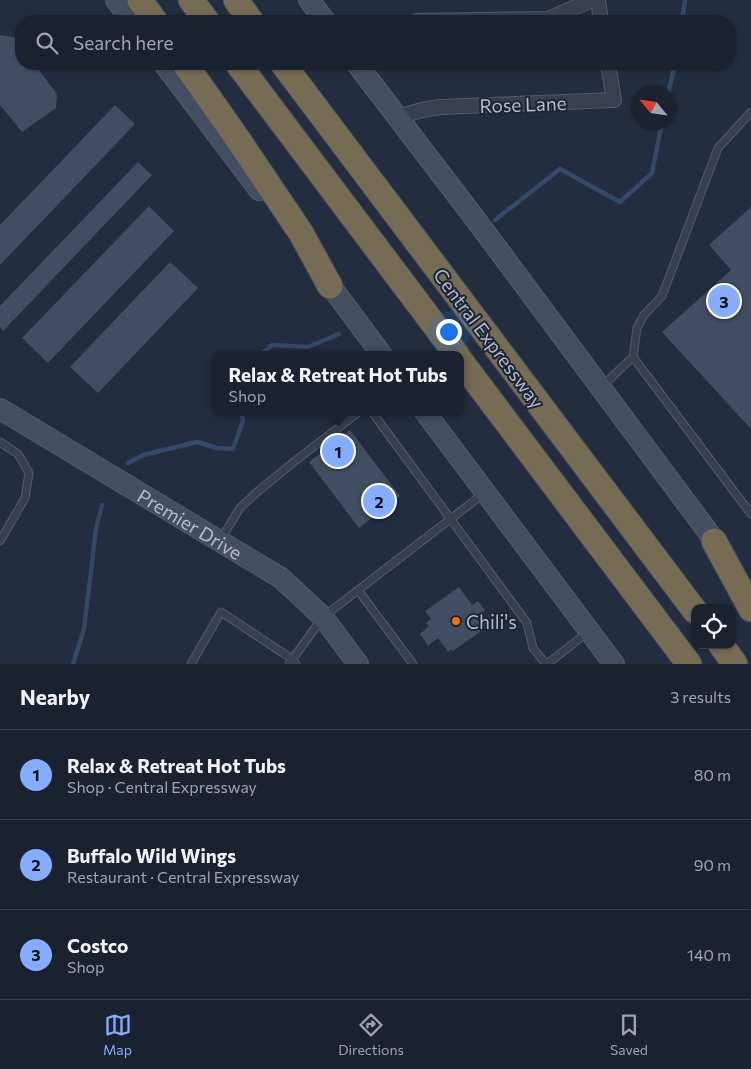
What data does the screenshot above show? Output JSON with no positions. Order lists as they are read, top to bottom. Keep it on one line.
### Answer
{"streets":{"highway":["Central Expressway"],"main road":["Premier Drive"],"street":["Rose Lane"]},"places":["Chili's"],"north":"top left","page":{"search":"Search here","pins":["3","1","2"],"popup":["Relax & Retreat Hot Tubs","Shop"],"heading":["Nearby","3 results"],"list":[{"mark":"1","name":"Relax & Retreat Hot Tubs","note":"Shop · Central Expressway","value":"80 m"},{"mark":"2","name":"Buffalo Wild Wings","note":"Restaurant · Central Expressway","value":"90 m"},{"mark":"3","name":"Costco","note":"Shop","value":"140 m"}],"nav":["Map","Directions","Saved"]}}
